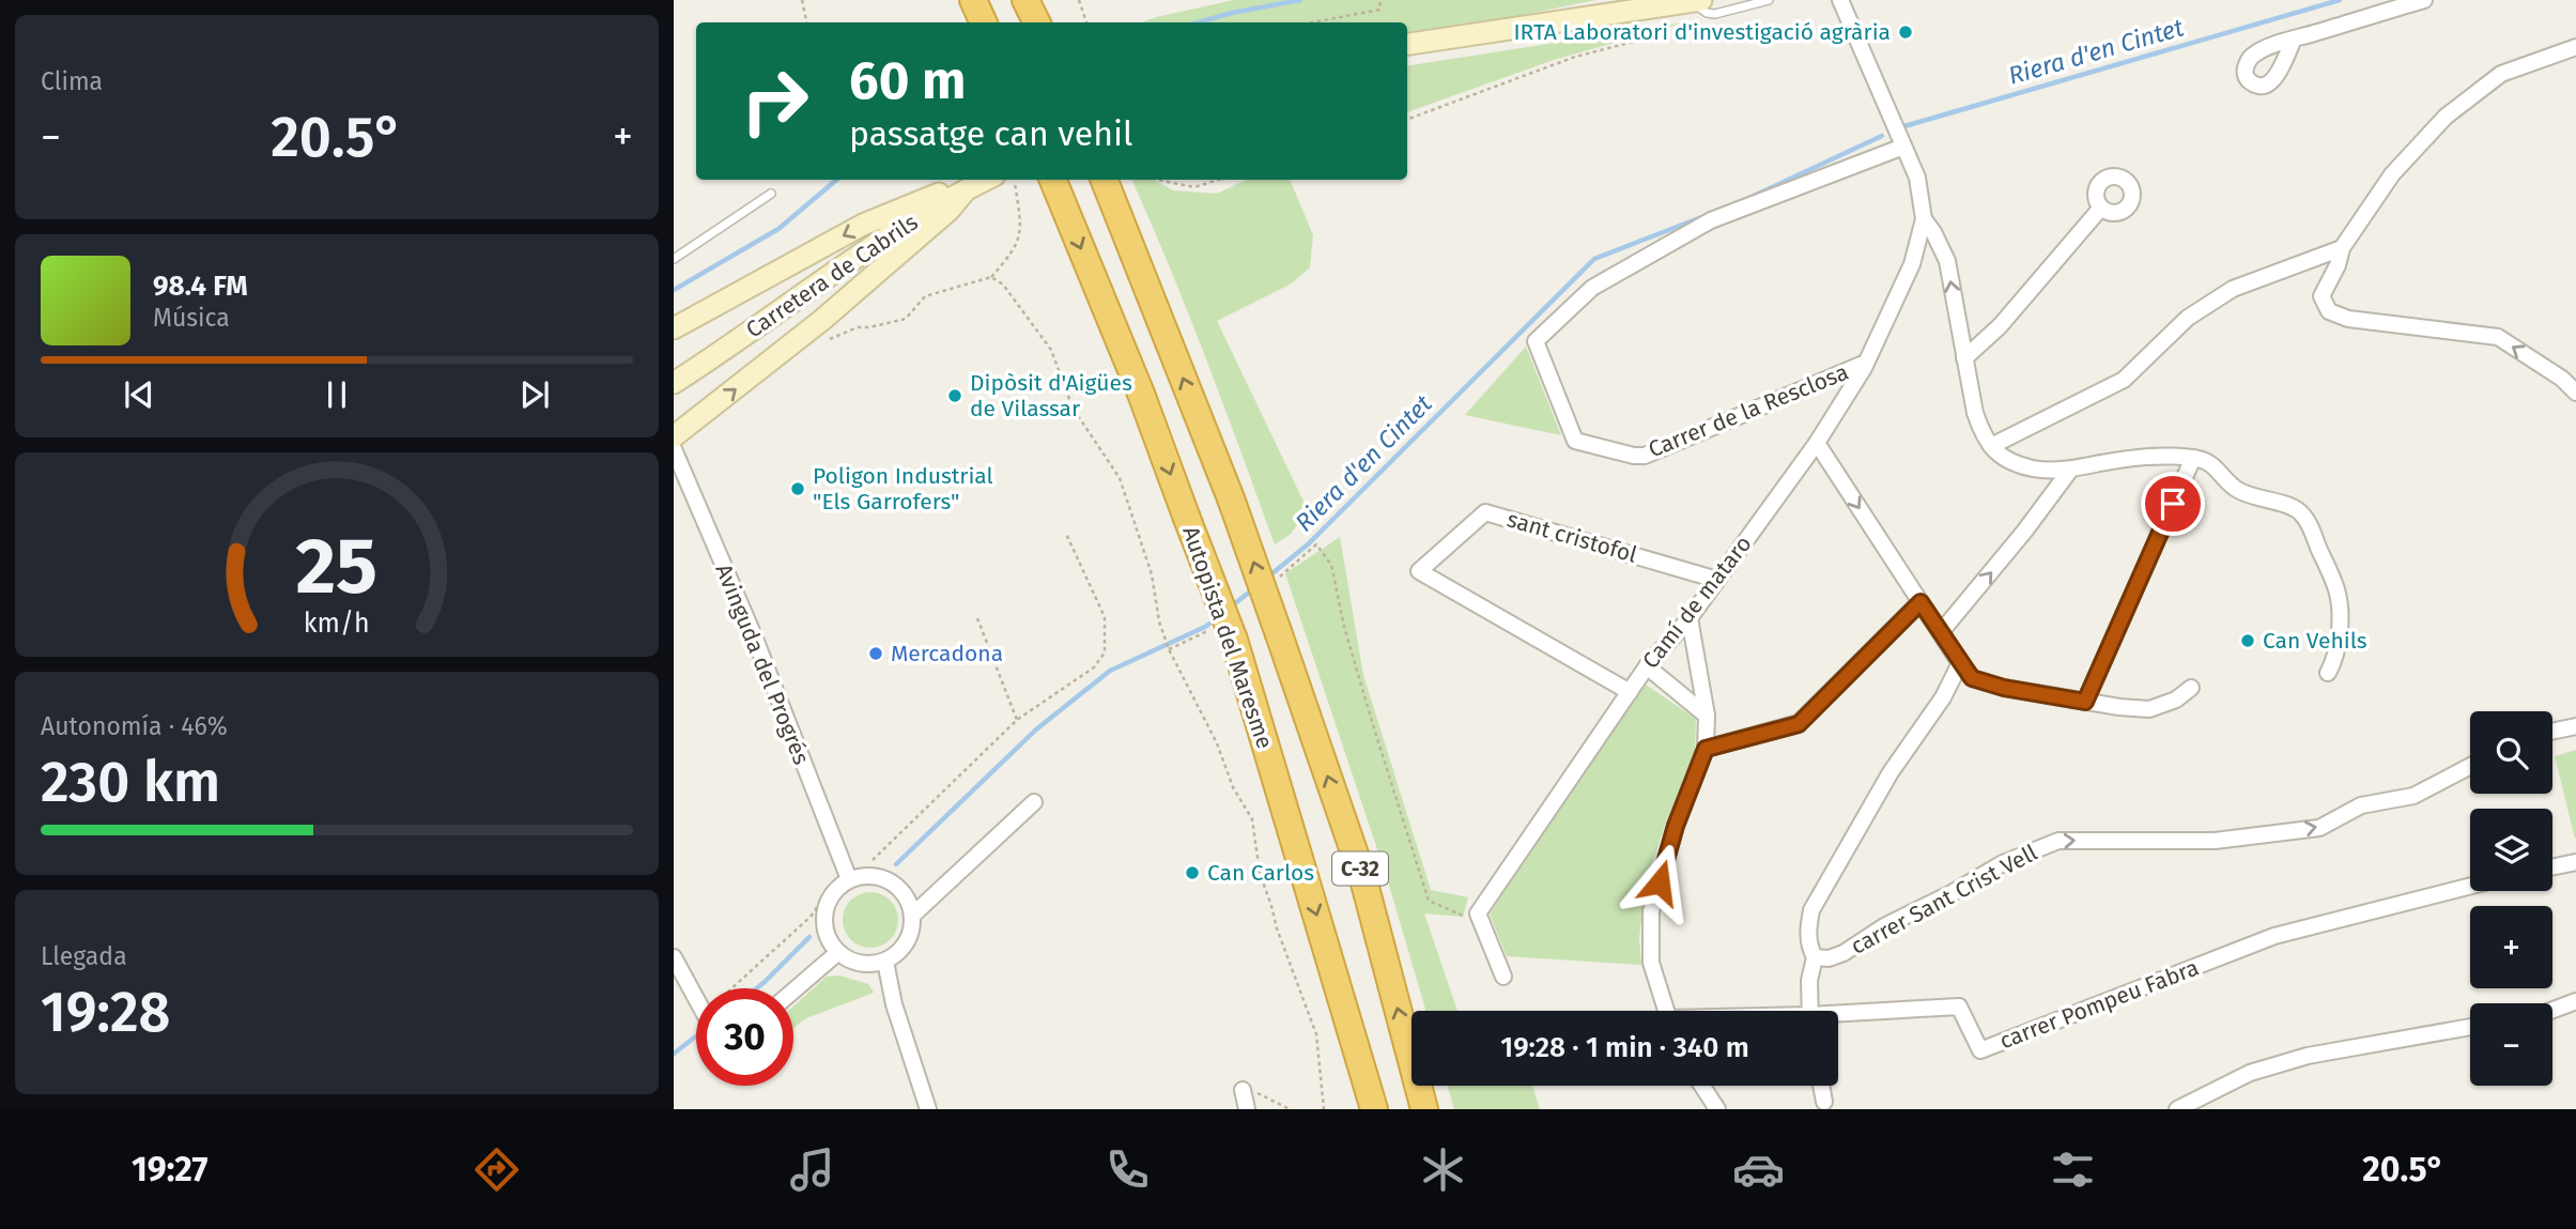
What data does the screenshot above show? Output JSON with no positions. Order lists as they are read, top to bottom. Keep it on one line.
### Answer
{"streets":{"highway":["Autopista del Maresme","C-32"],"street":["Carretera de Cabrils","Carrer de la Resclosa","sant cristofol","Camí de mataro","Avinguda del Progrés","carrer Sant Crist Vell","carrer Pompeu Fabra"]},"crossings":[["Carrer de la Resclosa","Camí de mataro"],["sant cristofol","Camí de mataro"]],"one_way":["carrer Sant Crist Vell"],"water":["Riera d'en Cintet"],"places":["IRTA Laboratori d'investigació agrària","Dipòsit d'Aigües de Vilassar","Poligon Industrial \"Els Garrofers\"","Can Vehils","Mercadona","Can Carlos"],"page":{"tile":["Clima",["Autonomía · 46%","230 km"],["Llegada","19:28"]],"turn":["60 m","passatge can vehil"],"heat":["−","20.5°","+"],"song":["98.4 FM","Música"],"map_buttons":["+","−"],"limit":"30","trip":"19:28 · 1 min · 340 m","tabs":["19:27","20.5°"],"gauge":["25","km/h"]}}
